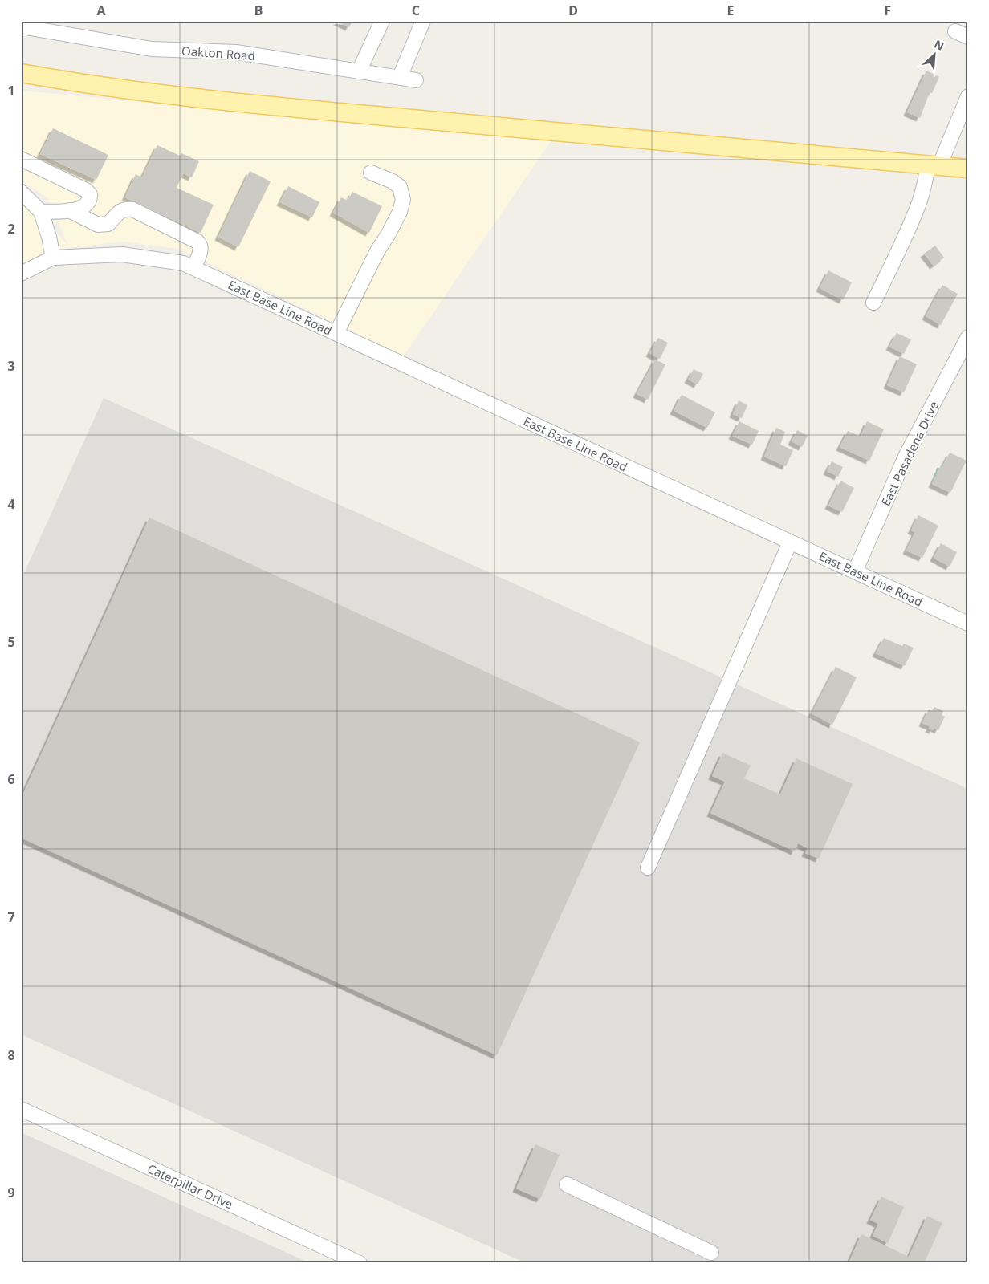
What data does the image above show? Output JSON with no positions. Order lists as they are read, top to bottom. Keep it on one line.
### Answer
{"streets":{"street":["Oakton Road","East Base Line Road","East Pasadena Drive","Caterpillar Drive"]},"crossings":[["East Base Line Road","East Pasadena Drive"]],"north":"top right","grid":{"columns":["A","B","C","D","E","F"],"rows":["1","2","3","4","5","6","7","8","9"]}}
